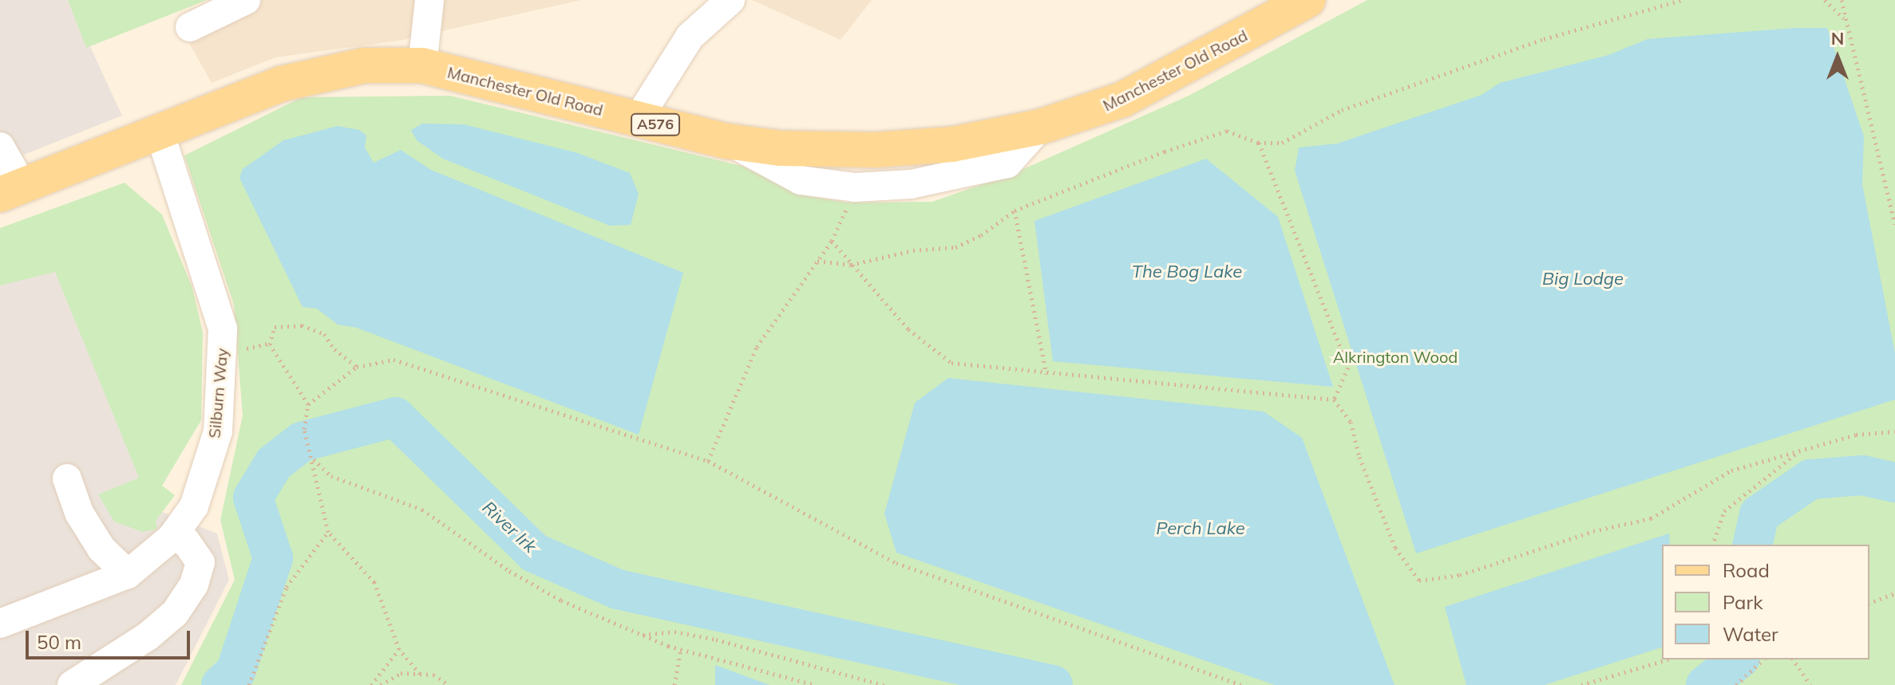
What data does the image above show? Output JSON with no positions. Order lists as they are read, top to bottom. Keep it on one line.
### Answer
{"streets":{"main road":["Manchester Old Road","A576"],"street":["Silburn Way"]},"crossings":[["Manchester Old Road","Silburn Way"]],"water":["The Bog Lake","Big Lodge","River Irk","Perch Lake"],"parks":["Alkrington Wood"],"legend":["Road","Park","Water"],"scale_bar":"50 m","north":"top"}
